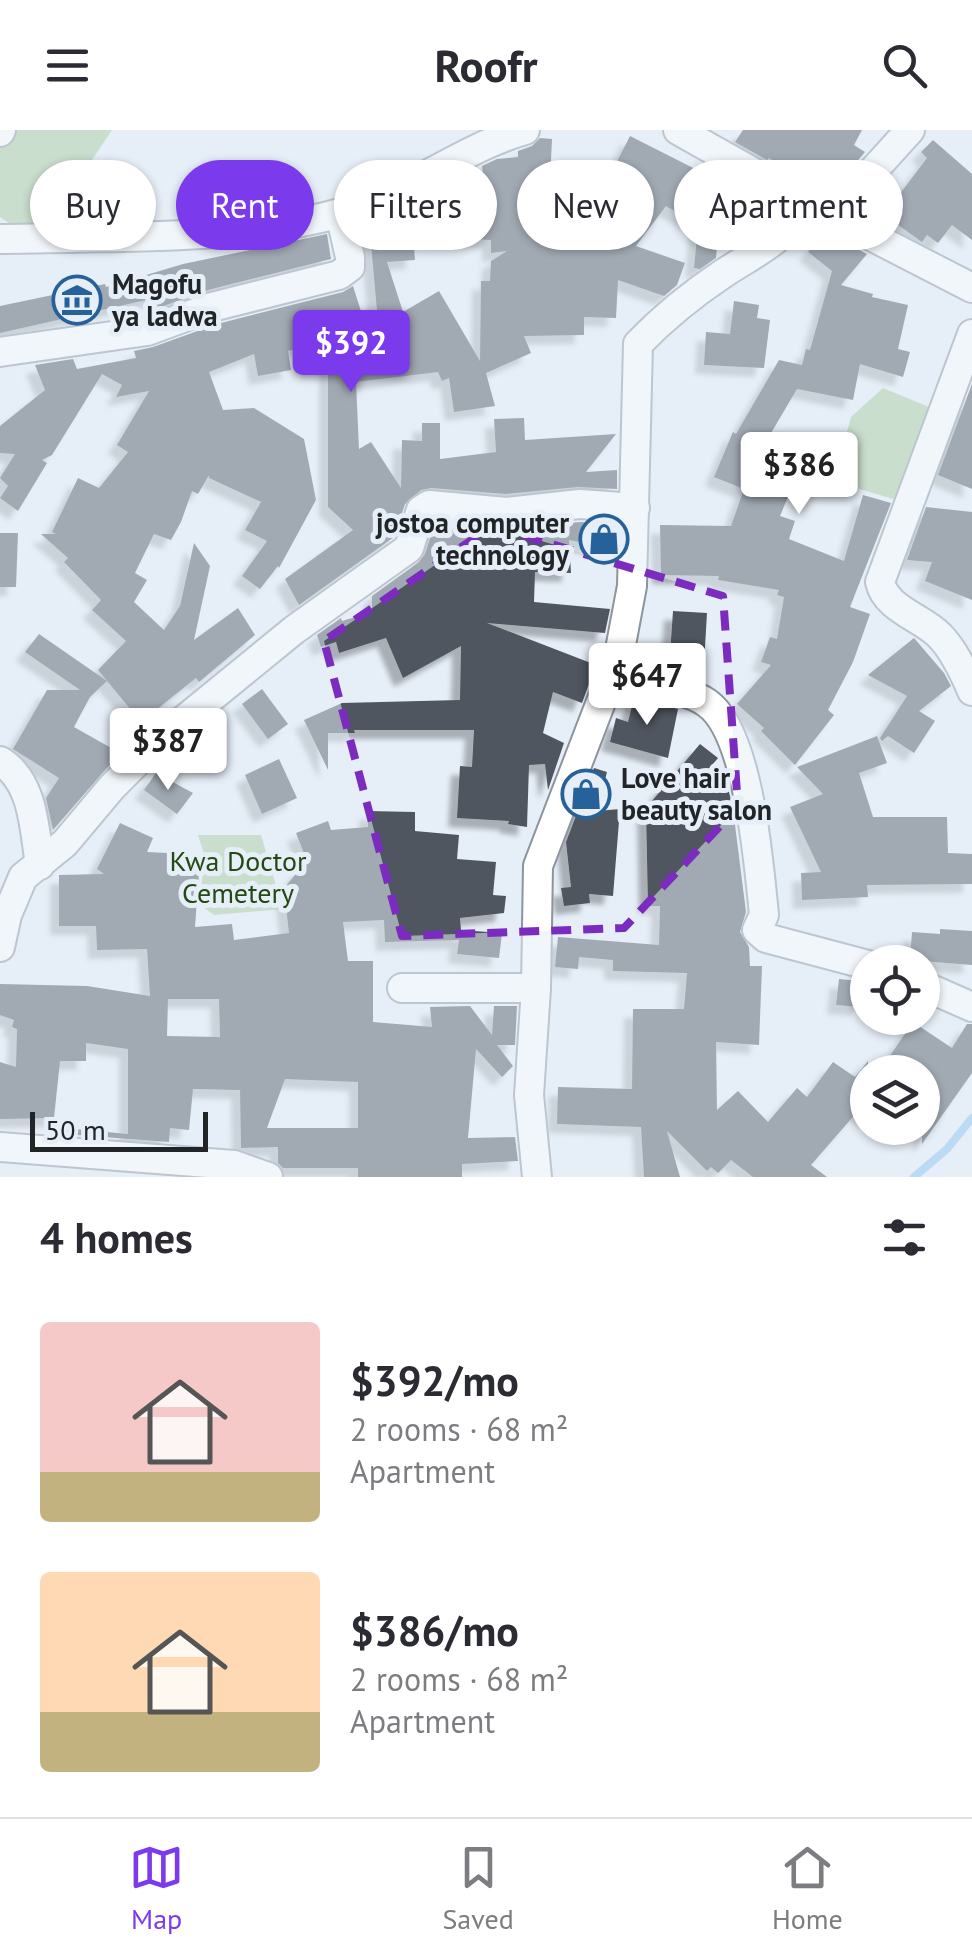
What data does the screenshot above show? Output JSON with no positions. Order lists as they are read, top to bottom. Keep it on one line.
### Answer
{"parks":["Kwa Doctor Cemetery"],"places":{"museum":["Magofu ya ladwa"],"shop":["jostoa computer technology","Love hair beauty salon"]},"scale_bar":"50 m","page":{"header":"Roofr","chip":["Buy","Rent","Filters","New","Apartment"],"price":["$392","$386","$647","$387"],"scale":"50 m","heading":"4 homes","list":[{"name":"$392/mo","note":"2 rooms · 68 m² · Apartment"},{"name":"$386/mo","note":"2 rooms · 68 m² · Apartment"}],"tabs":["Map","Saved","Home"]}}
